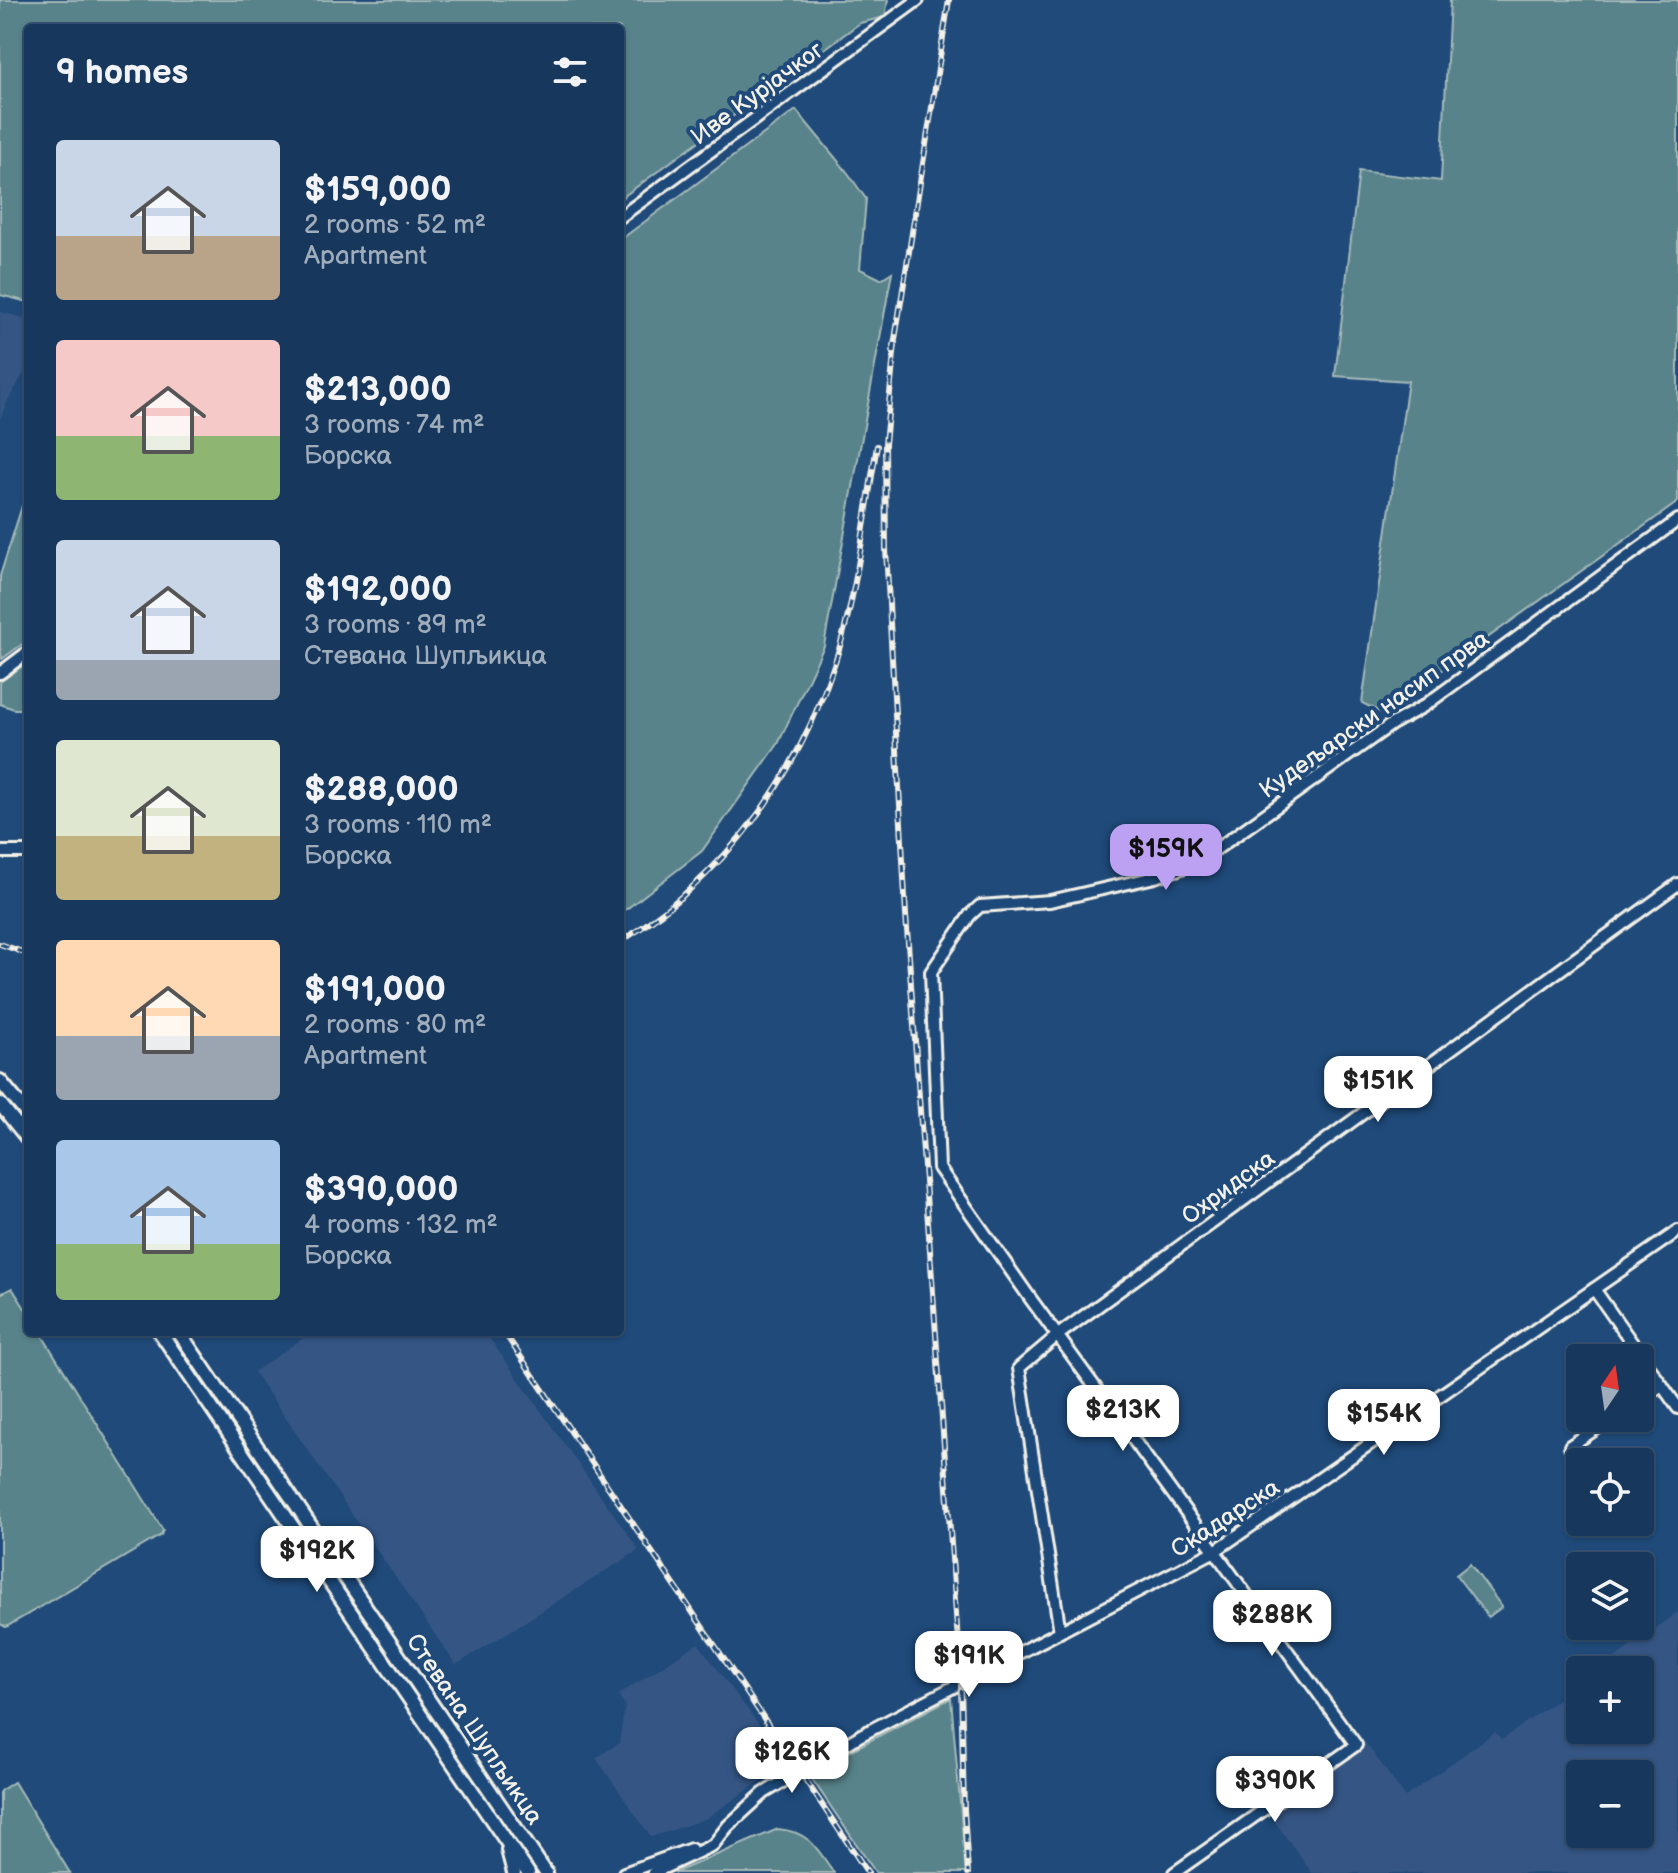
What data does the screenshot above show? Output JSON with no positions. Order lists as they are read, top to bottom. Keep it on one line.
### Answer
{"streets":{"main road":["Стевана Шупљикца"],"street":["Иве Курјачког","Кудељарски насип прва","Охридска","Скадарска"]},"crossings":[["Кудељарски насип прва","Охридска"],["Кудељарски насип прва","Скадарска"],["Охридска","Скадарска"]],"north":"top","page":{"heading":"9 homes","list":[{"name":"$159,000","note":"2 rooms · 52 m² · Apartment"},{"name":"$213,000","note":"3 rooms · 74 m² · Борска"},{"name":"$192,000","note":"3 rooms · 89 m² · Стевана Шупљикца"},{"name":"$288,000","note":"3 rooms · 110 m² · Борска"},{"name":"$191,000","note":"2 rooms · 80 m² · Apartment"},{"name":"$390,000","note":"4 rooms · 132 m² · Борска"}],"price":["$159K","$151K","$213K","$154K","$192K","$288K","$191K","$126K","$390K"],"map_buttons":["+","−"]}}
